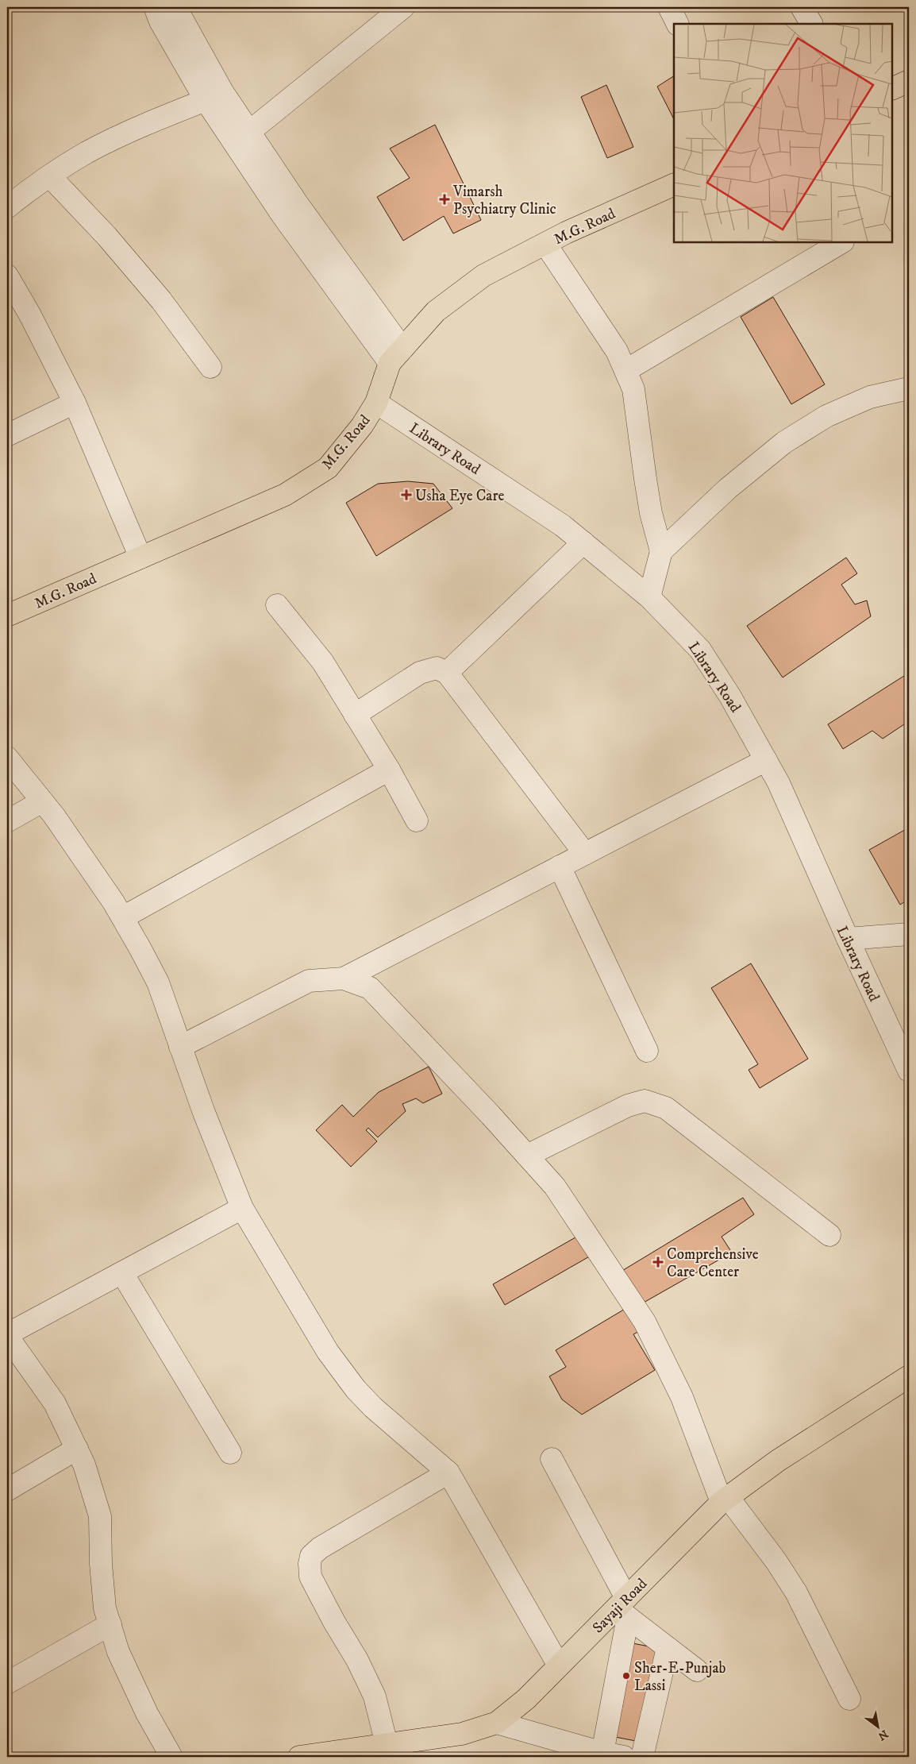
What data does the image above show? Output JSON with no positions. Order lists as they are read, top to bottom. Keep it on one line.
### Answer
{"streets":{"main road":["M.G. Road","Sayaji Road"],"street":["Library Road"]},"crossings":[["M.G. Road","Library Road"]],"places":{"health":["Vimarsh Psychiatry Clinic","Usha Eye Care","Comprehensive Care Center"],"other":["Sher-E-Punjab Lassi"]},"north":"bottom right"}
